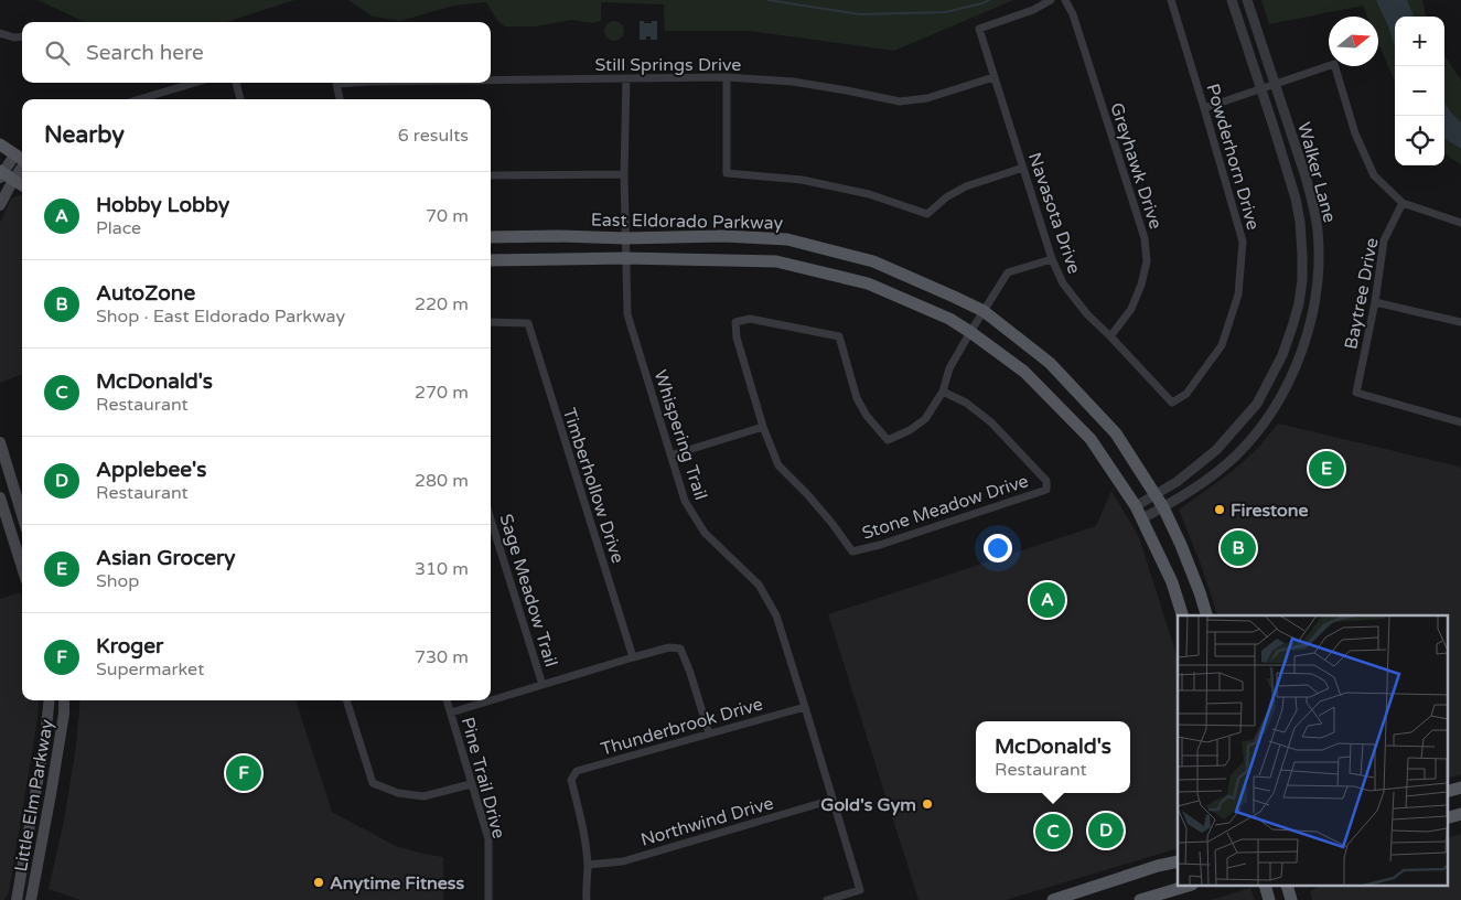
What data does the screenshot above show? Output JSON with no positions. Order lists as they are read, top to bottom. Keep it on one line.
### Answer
{"streets":{"main road":["East Eldorado Parkway","Little Elm Parkway"],"street":["Still Springs Drive","Powderhorn Drive","Greyhawk Drive","Walker Lane","Navasota Drive","Baytree Drive","Whispering Trail","Timberhollow Drive","Stone Meadow Drive","Sage Meadow Trail","Thunderbrook Drive","Pine Trail Drive","Northwind Drive"]},"crossings":[["Still Springs Drive","Navasota Drive"],["Still Springs Drive","Whispering Trail"],["Powderhorn Drive","Navasota Drive"],["Greyhawk Drive","Navasota Drive"],["Walker Lane","East Eldorado Parkway"],["East Eldorado Parkway","Whispering Trail"],["Whispering Trail","Thunderbrook Drive"],["Whispering Trail","Northwind Drive"],["Thunderbrook Drive","Northwind Drive"]],"places":["Firestone","Gold's Gym","Anytime Fitness"],"north":"right","page":{"map_buttons":["+","−"],"search":"Search here","heading":["Nearby","6 results"],"list":[{"mark":"A","name":"Hobby Lobby","note":"Place","value":"70 m"},{"mark":"B","name":"AutoZone","note":"Shop · East Eldorado Parkway","value":"220 m"},{"mark":"C","name":"McDonald's","note":"Restaurant","value":"270 m"},{"mark":"D","name":"Applebee's","note":"Restaurant","value":"280 m"},{"mark":"E","name":"Asian Grocery","note":"Shop","value":"310 m"},{"mark":"F","name":"Kroger","note":"Supermarket","value":"730 m"}],"pins":["E","B","A","F","D","C"],"popup":["McDonald's","Restaurant"]}}
